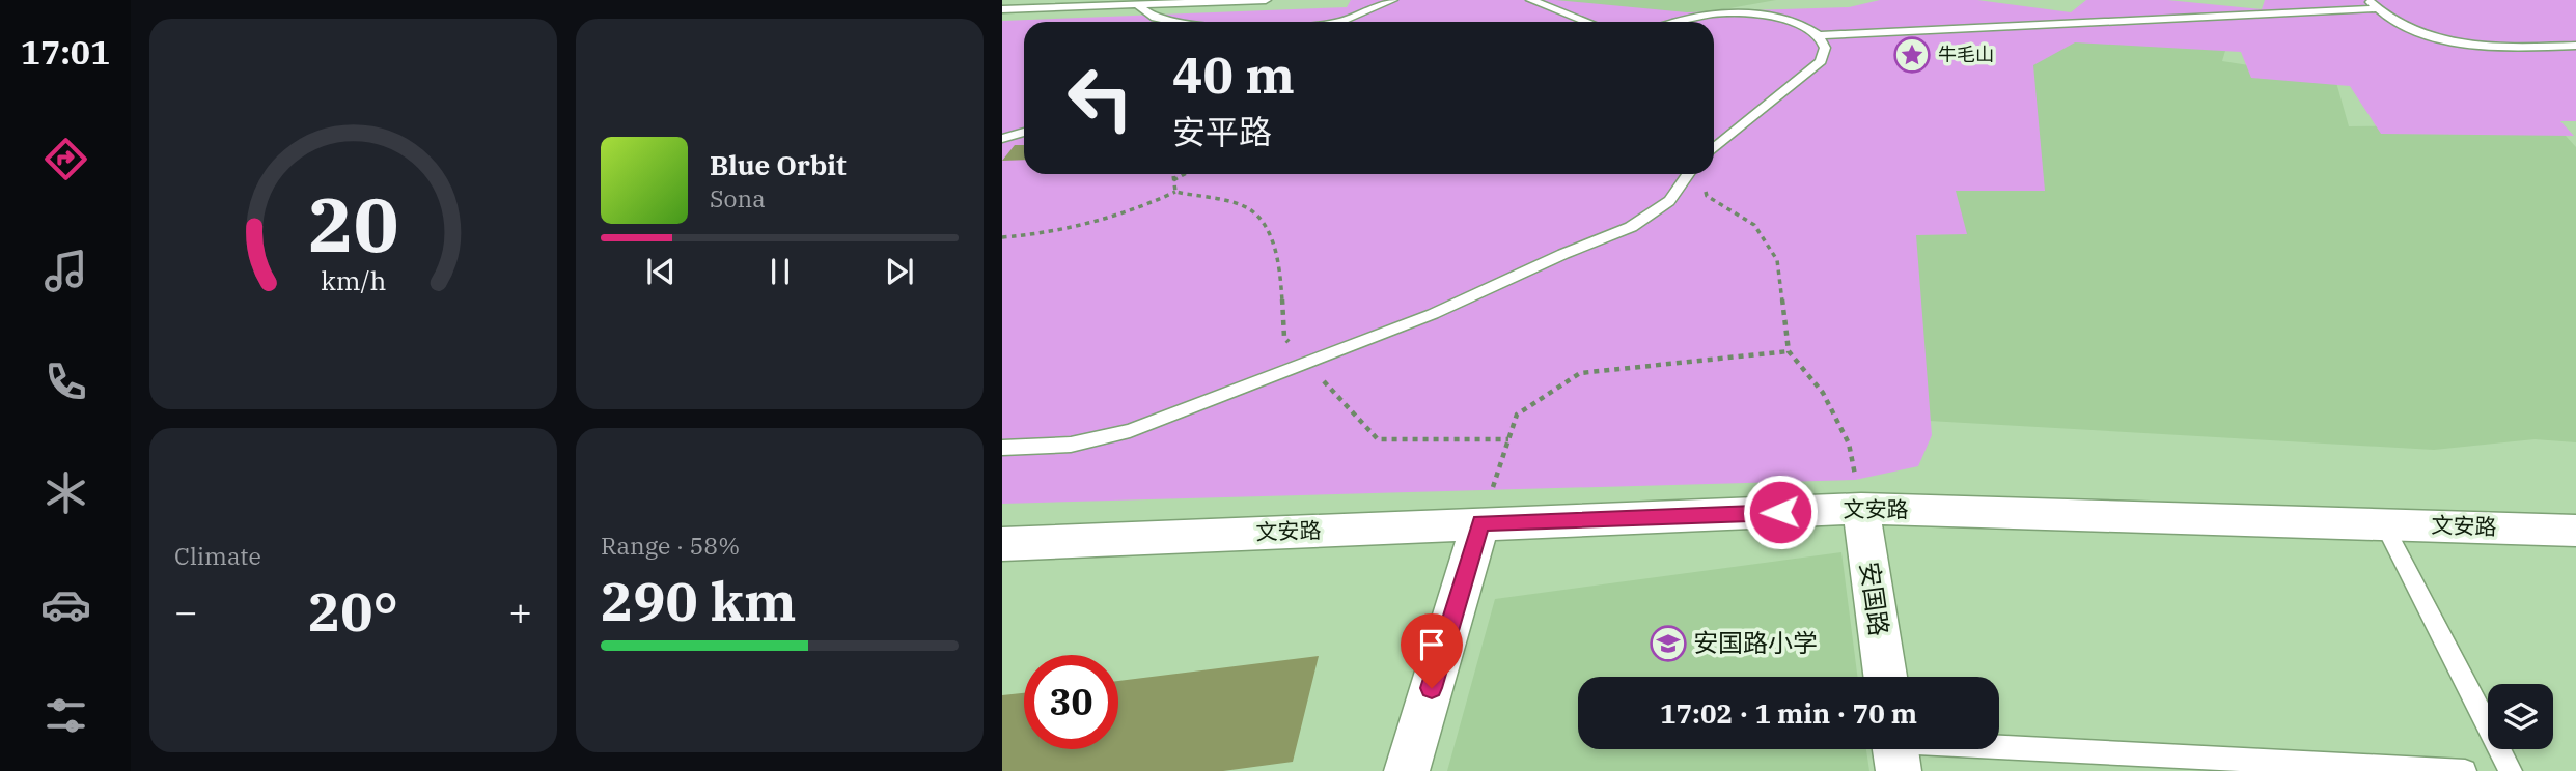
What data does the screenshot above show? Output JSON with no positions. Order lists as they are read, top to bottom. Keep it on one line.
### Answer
{"streets":{"street":["文安路","安国路"]},"crossings":[["文安路","安国路"]],"places":{"place":["牛毛山"],"school or university":["安国路小学"]},"page":{"tabs":"17:01","turn":["40 m","安平路"],"song":["Blue Orbit","Sona"],"tile":["Climate",["Range · 58%","290 km"]],"heat":["−","20°","+"],"limit":"30","trip":"17:02 · 1 min · 70 m","gauge":["20","km/h"]}}
